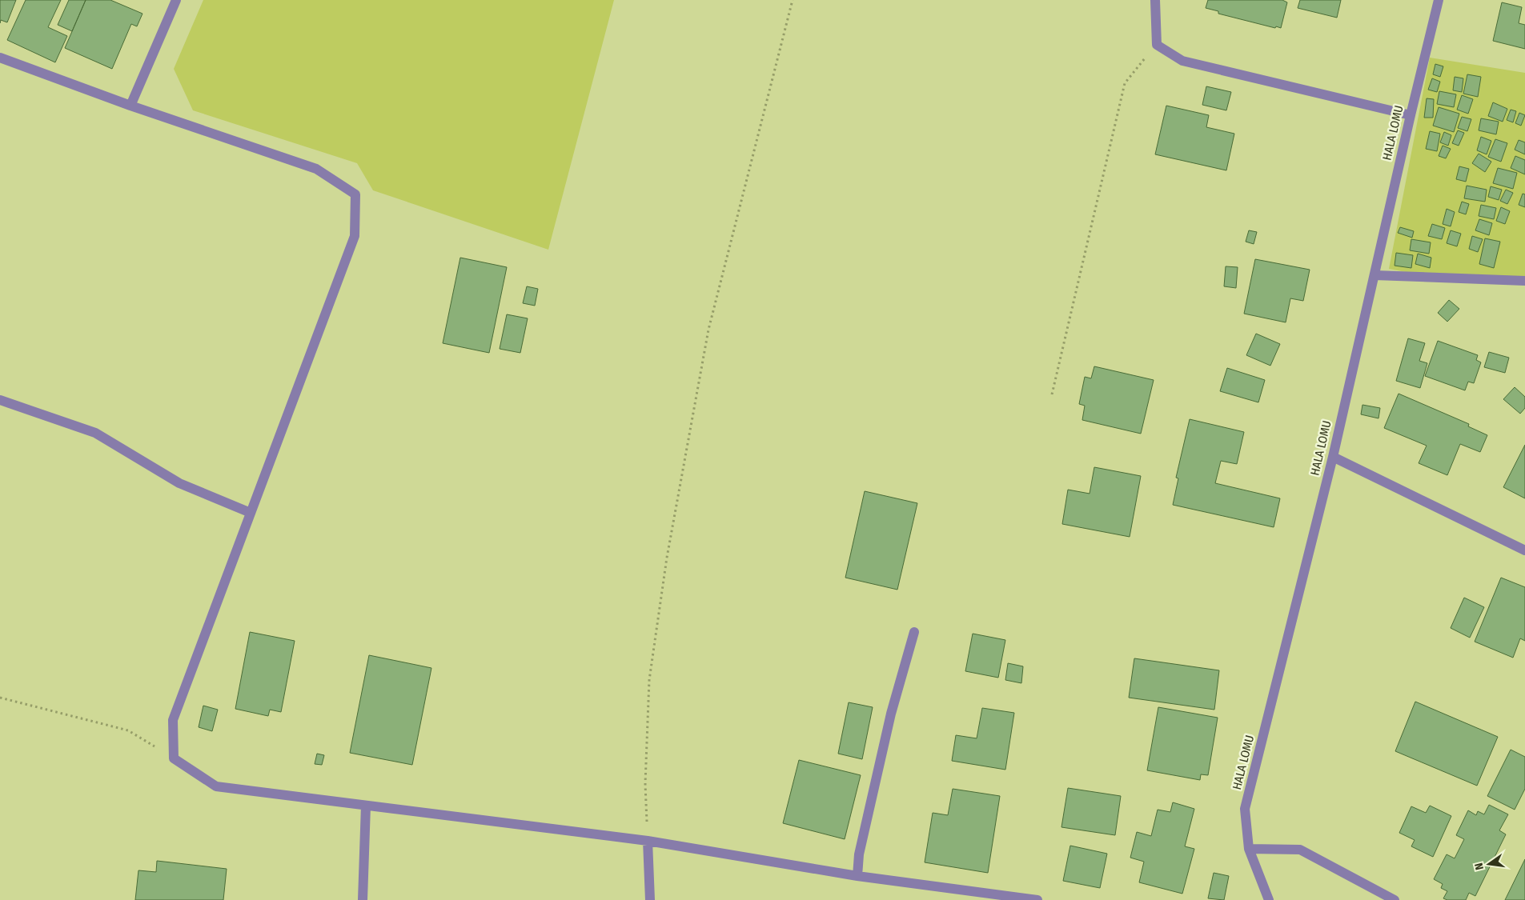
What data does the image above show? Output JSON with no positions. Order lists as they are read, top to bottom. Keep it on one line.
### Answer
{"streets":{"street":["HALA LOMU"]},"north":"left"}
